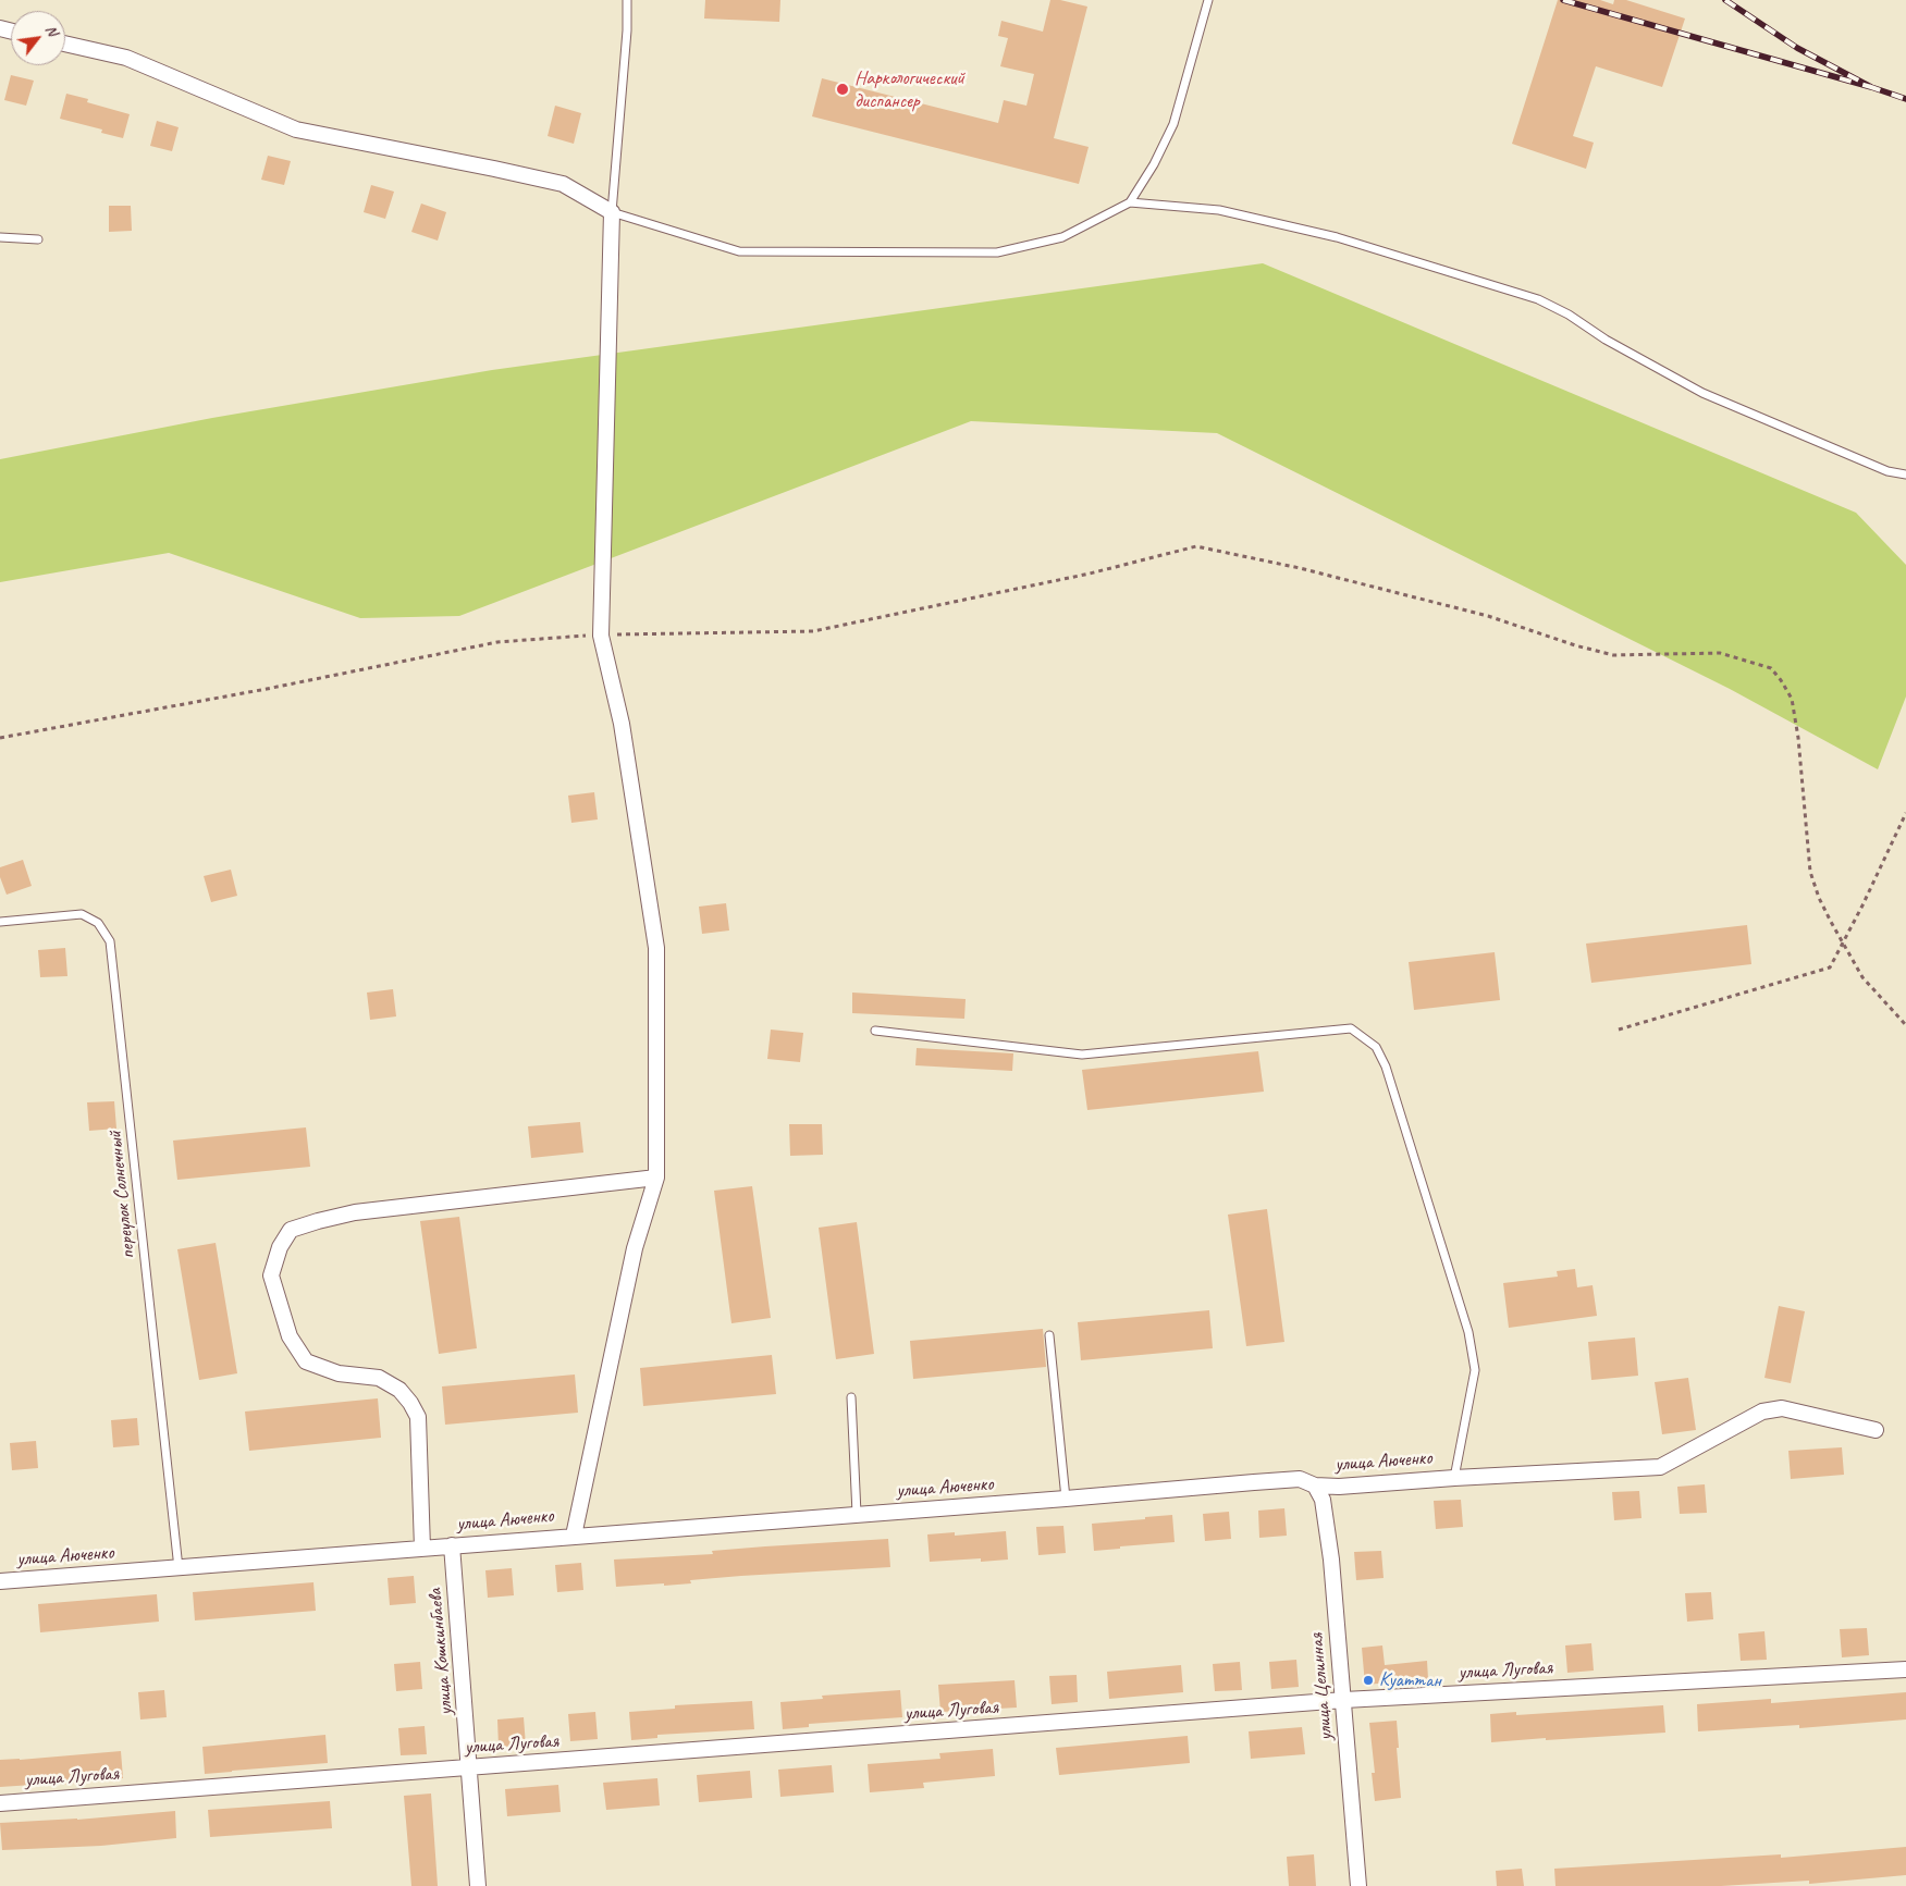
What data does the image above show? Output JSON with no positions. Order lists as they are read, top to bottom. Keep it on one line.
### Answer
{"streets":{"street":["улица Аюченко","улица Кошкинбаева","улица Луговая","улица Целинная"],"lane":["переулок Солнечный"]},"crossings":[["переулок Солнечный","улица Аюченко"],["улица Аюченко","улица Кошкинбаева"],["улица Аюченко","улица Целинная"],["улица Кошкинбаева","улица Луговая"],["улица Луговая","улица Целинная"]],"places":["Наркологический диспансер","Куаттан"],"north":"top right"}
